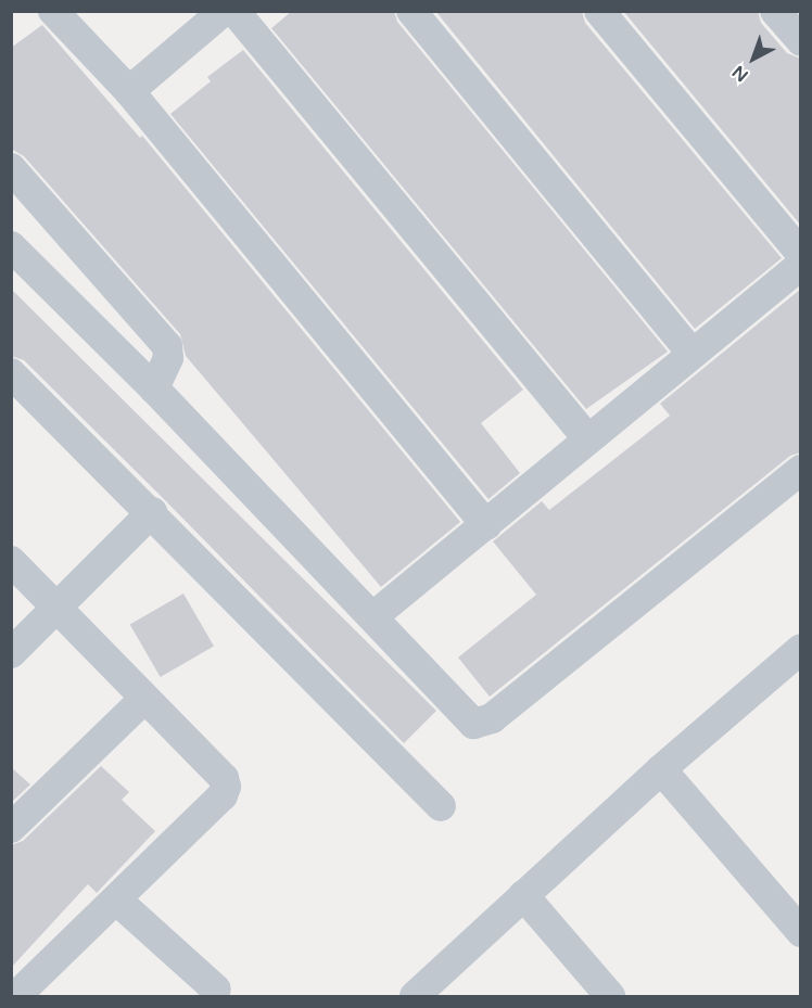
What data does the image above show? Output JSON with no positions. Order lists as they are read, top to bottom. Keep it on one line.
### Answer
{"north":"bottom left"}
